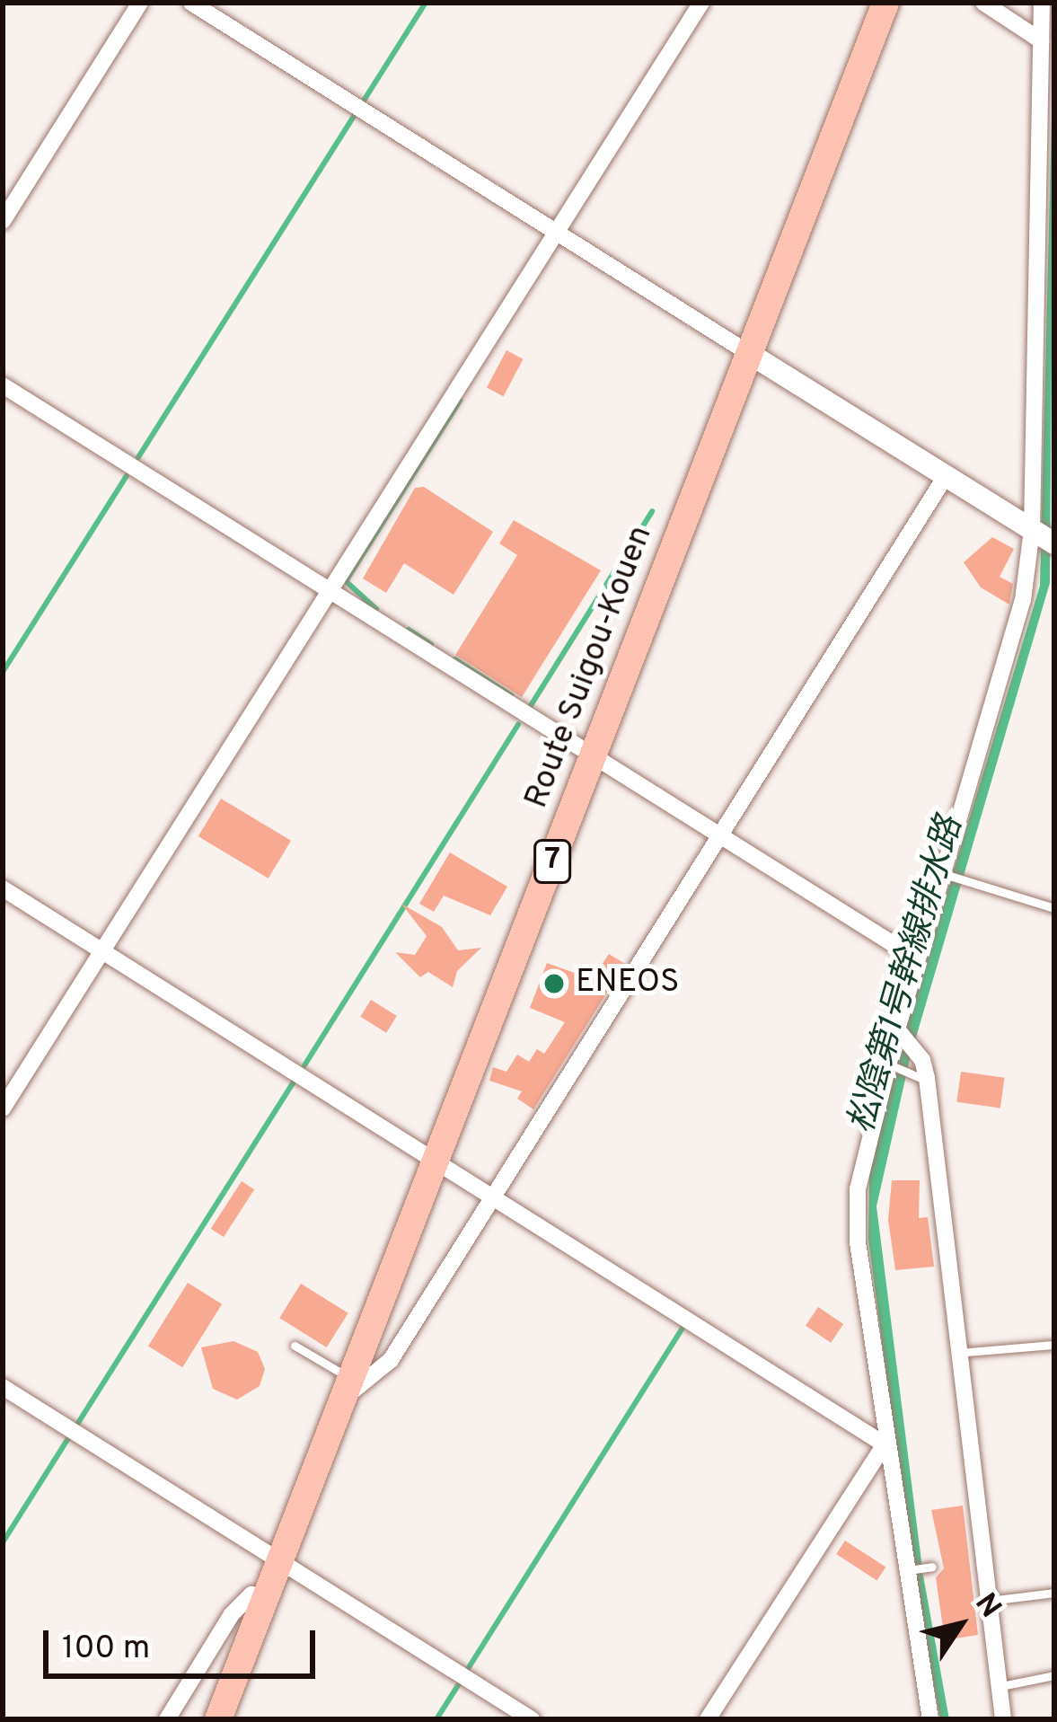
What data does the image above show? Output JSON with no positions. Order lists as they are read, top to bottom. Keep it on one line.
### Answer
{"streets":{"main road":["Route Suigou-Kouen","7"]},"water":["松陰第1号幹線排水路"],"places":["ENEOS"],"scale_bar":"100 m","north":"top right"}
